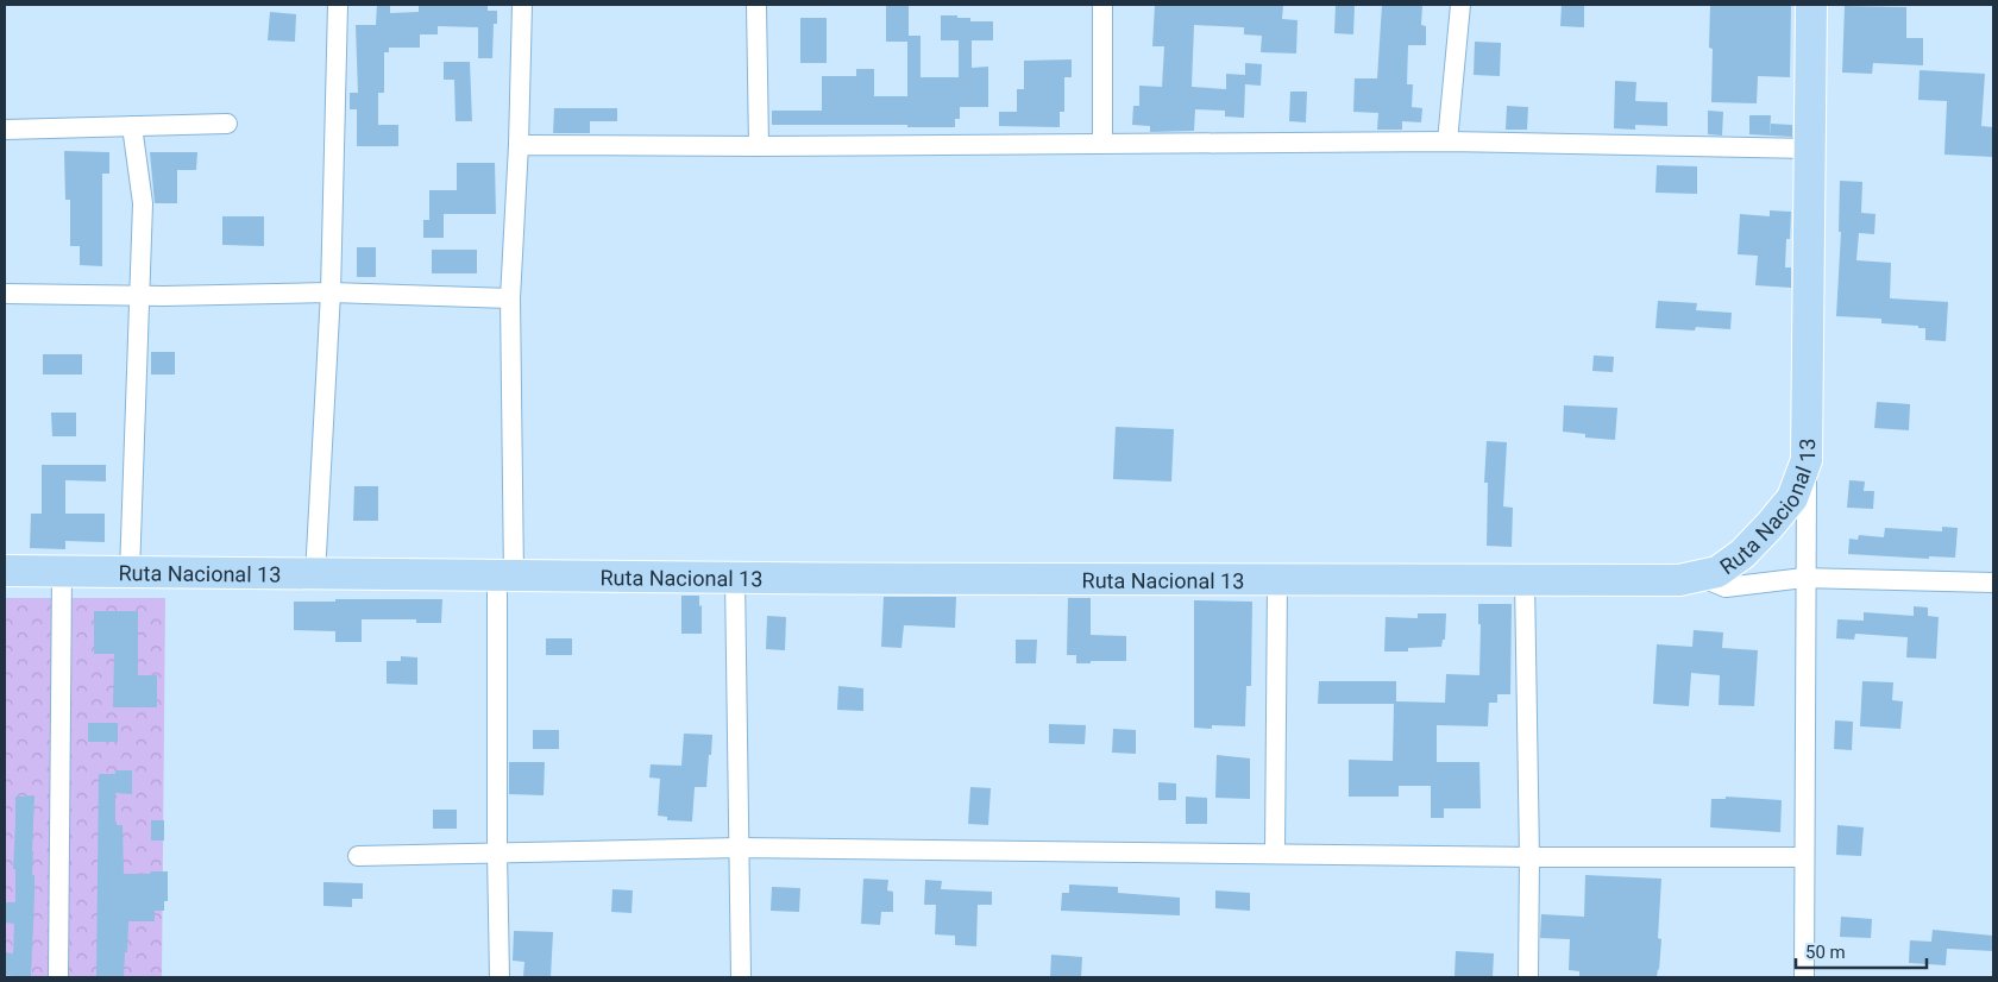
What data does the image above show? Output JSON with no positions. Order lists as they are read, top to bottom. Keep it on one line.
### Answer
{"streets":{"highway":["Ruta Nacional 13"]},"scale_bar":"50 m"}
